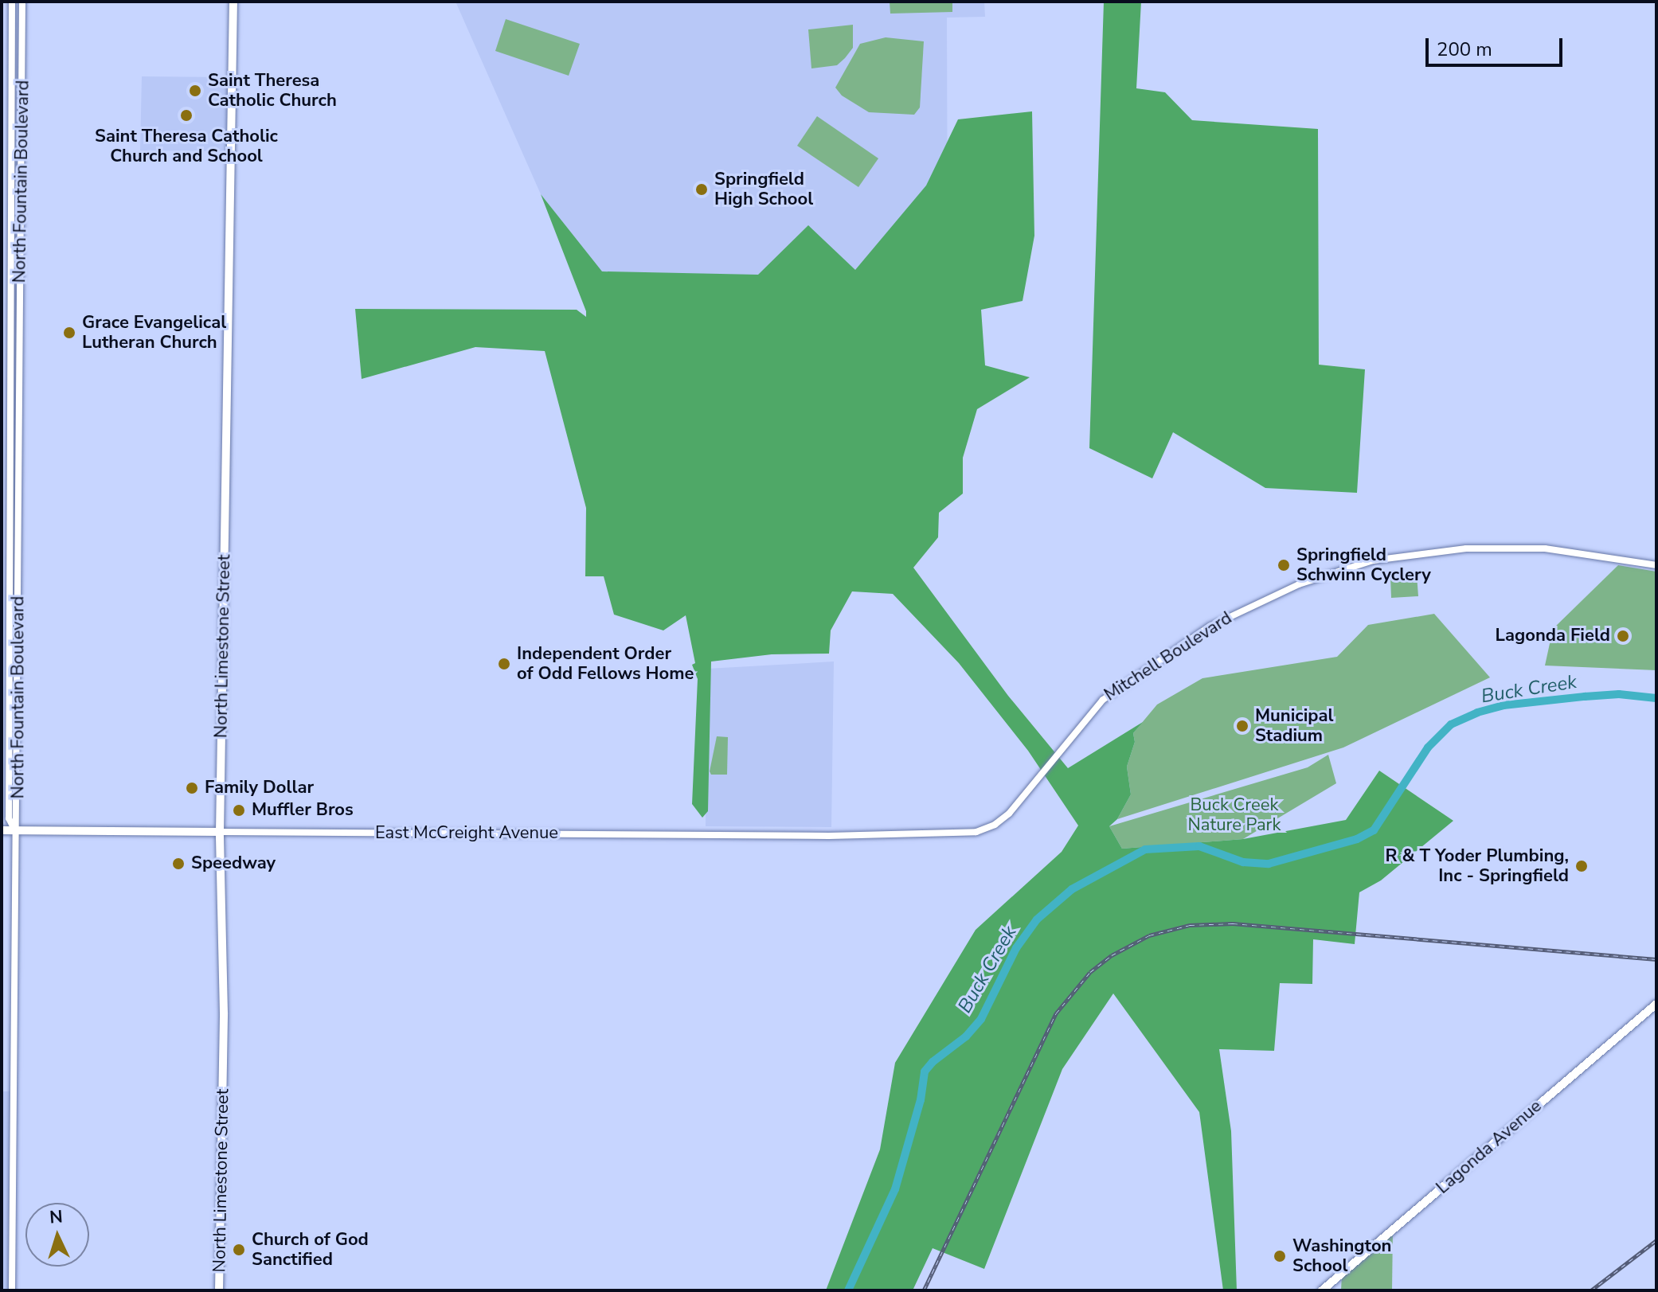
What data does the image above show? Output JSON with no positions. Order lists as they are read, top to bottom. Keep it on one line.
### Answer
{"streets":{"main road":["North Limestone Street","East McCreight Avenue","Lagonda Avenue"],"street":["North Fountain Boulevard","Mitchell Boulevard"]},"crossings":[["North Fountain Boulevard","East McCreight Avenue"],["North Limestone Street","East McCreight Avenue"],["Mitchell Boulevard","East McCreight Avenue"]],"water":["Buck Creek"],"parks":["Buck Creek Nature Park"],"places":["Saint Theresa Catholic Church","Saint Theresa Catholic Church and School","Springfield High School","Grace Evangelical Lutheran Church","Springfield Schwinn Cyclery","Lagonda Field","Independent Order of Odd Fellows Home","Municipal Stadium","Family Dollar","Muffler Bros","Speedway","R & T Yoder Plumbing, Inc - Springfield","Church of God Sanctified","Washington School"],"scale_bar":"200 m","north":"top"}
